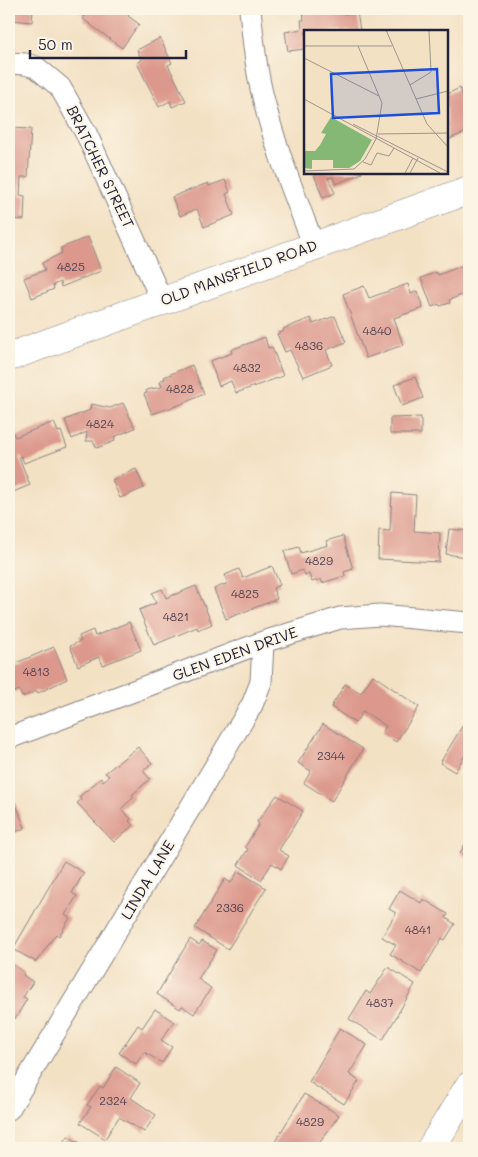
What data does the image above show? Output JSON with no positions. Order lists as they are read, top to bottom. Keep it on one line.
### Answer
{"streets":{"street":["BRATCHER STREET","OLD MANSFIELD ROAD","GLEN EDEN DRIVE","LINDA LANE"]},"crossings":[["BRATCHER STREET","OLD MANSFIELD ROAD"],["GLEN EDEN DRIVE","LINDA LANE"]],"house_numbers":["4825","4840","4836","4832","4828","4824","4829","4825","4821","4813","2344","2336","4841","4837","2324","4829"],"scale_bar":"50 m"}
